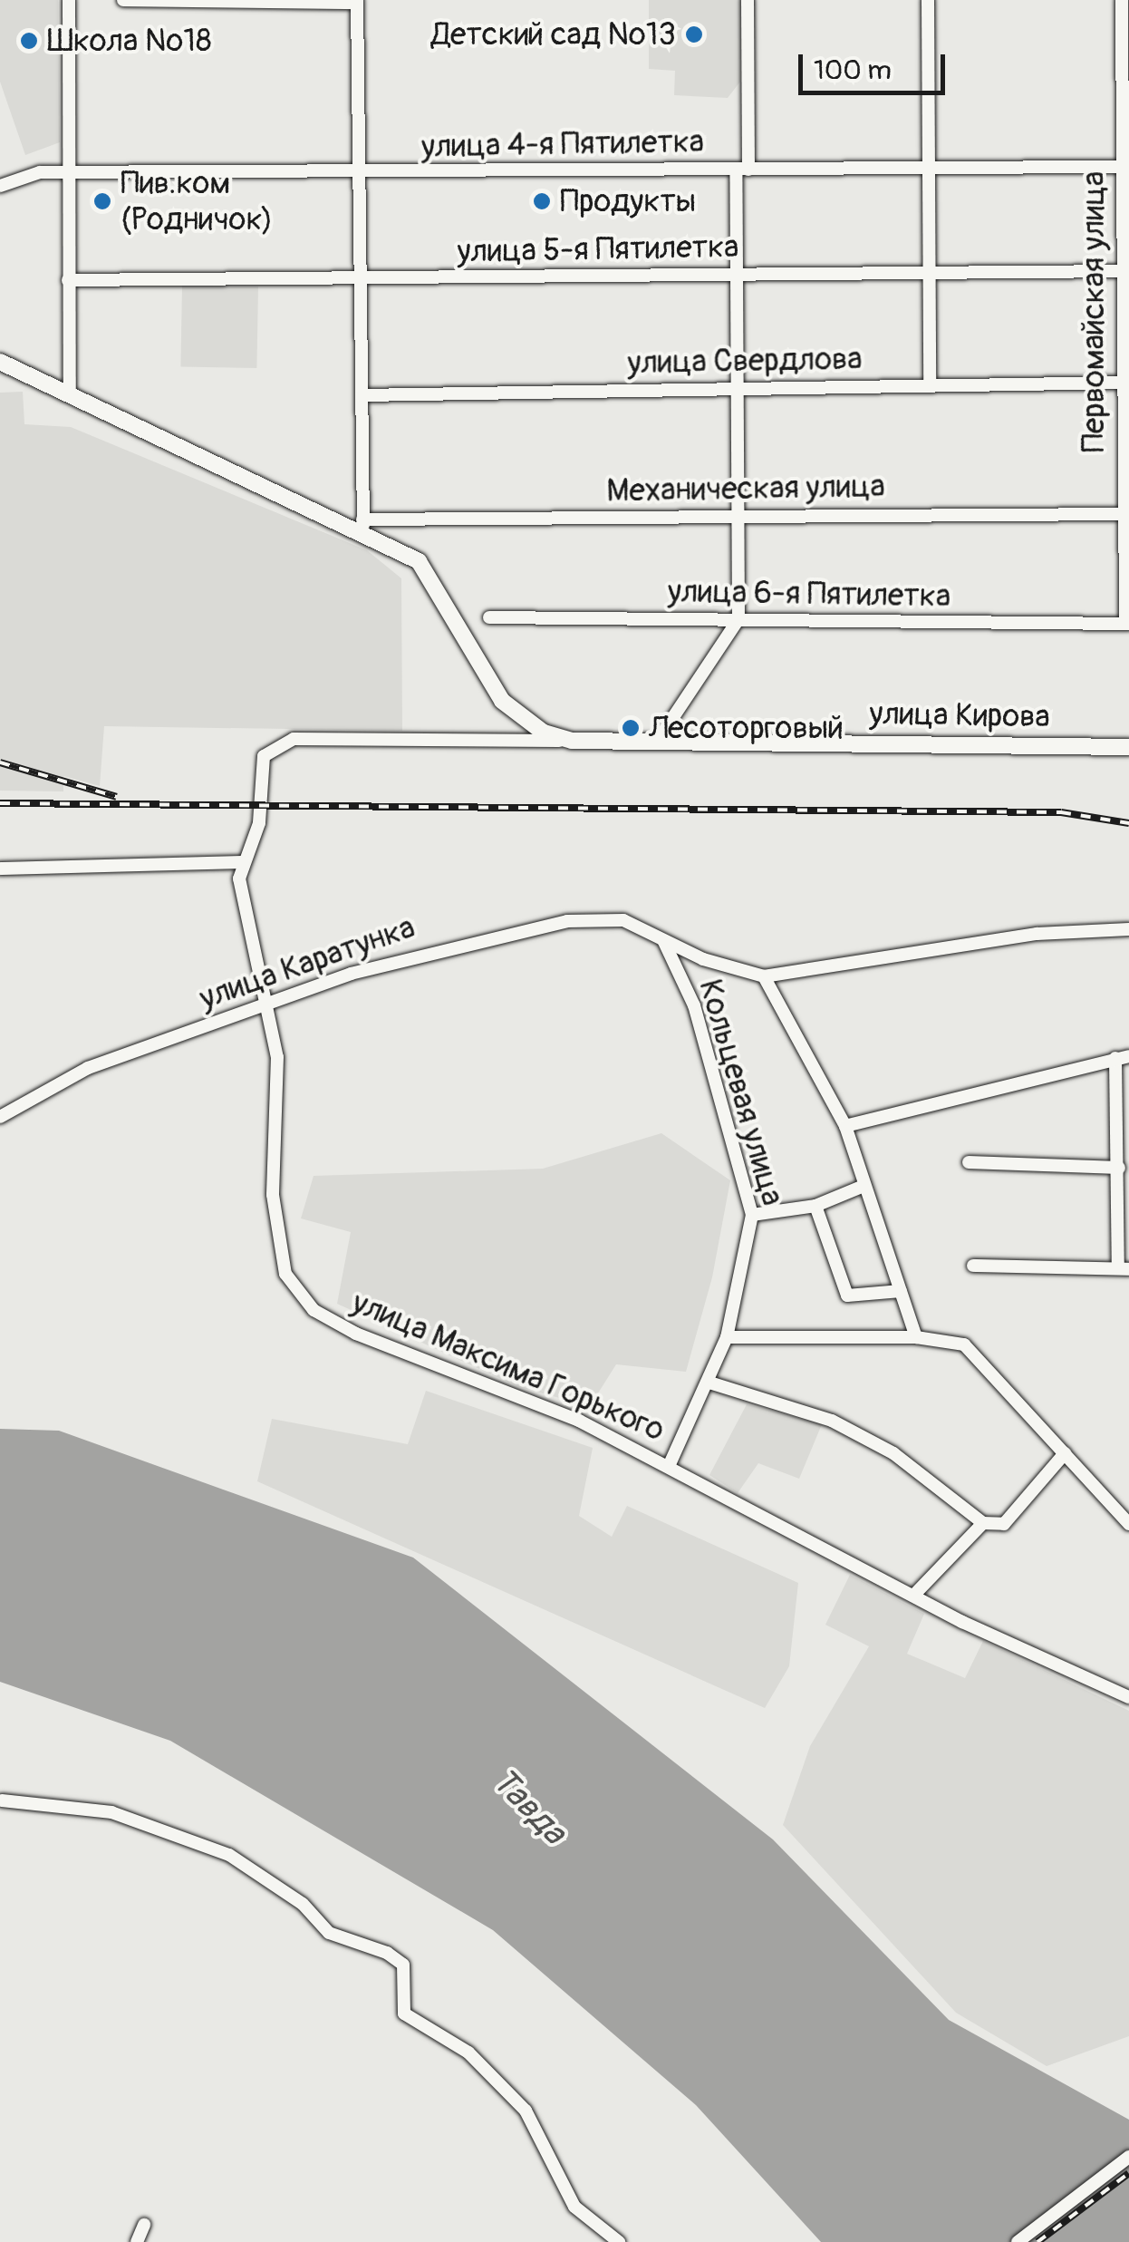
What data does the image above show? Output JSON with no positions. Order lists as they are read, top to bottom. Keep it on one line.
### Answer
{"streets":{"main road":["Механическая улица","улица Кирова"],"street":["улица 4-я Пятилетка","улица 5-я Пятилетка","Первомайская улица","улица Свердлова","улица 6-я Пятилетка","улица Каратунка","Кольцевая улица","улица Максима Горького"]},"crossings":[["улица 4-я Пятилетка","Первомайская улица"],["улица 5-я Пятилетка","Первомайская улица"],["Первомайская улица","улица Свердлова"],["Первомайская улица","Механическая улица"],["Первомайская улица","улица 6-я Пятилетка"],["Механическая улица","улица Кирова"],["улица Кирова","улица Максима Горького"],["улица Каратунка","Кольцевая улица"],["улица Каратунка","улица Максима Горького"],["Кольцевая улица","улица Максима Горького"]],"water":["Тавда"],"places":["Детский сад №13","Школа №18","Пив.ком (Родничок)","Продукты","Лесоторговый"],"scale_bar":"100 m"}
